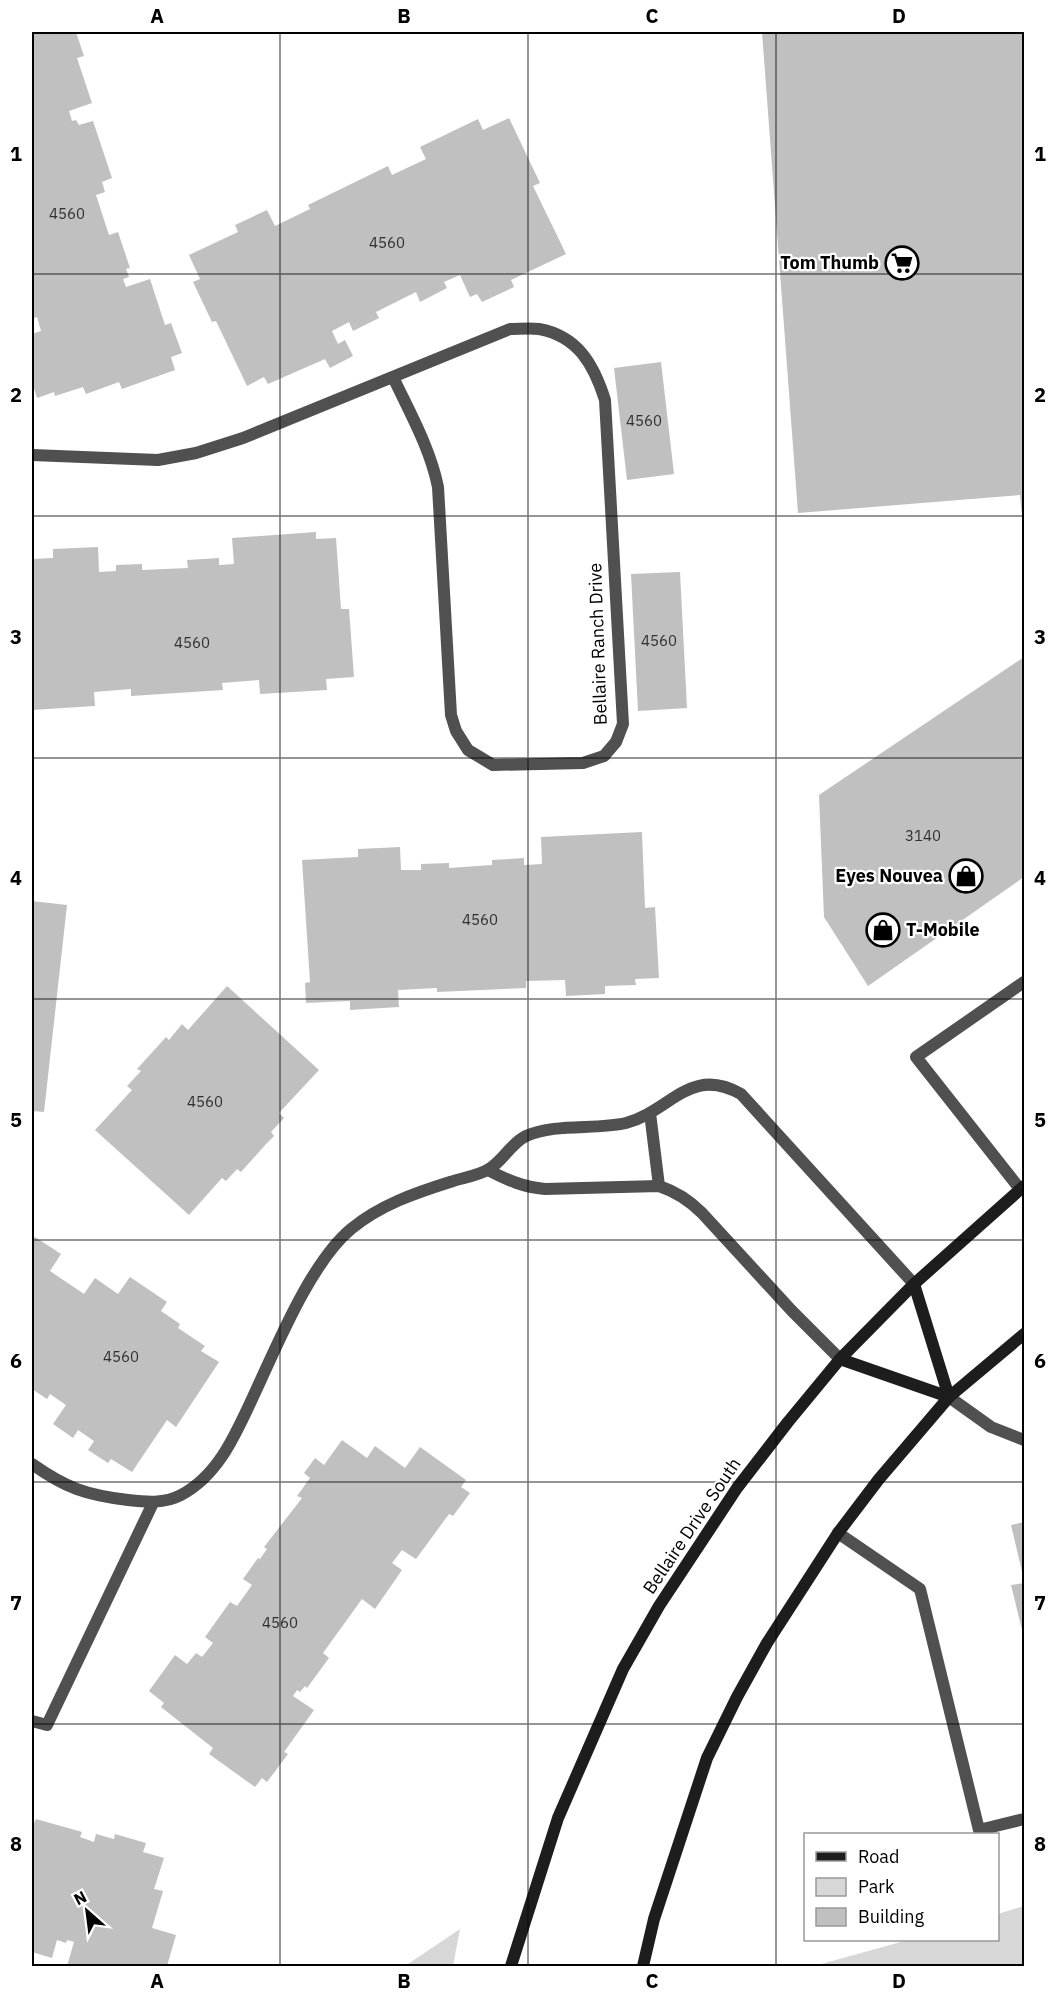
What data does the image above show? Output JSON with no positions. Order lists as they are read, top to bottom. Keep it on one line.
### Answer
{"streets":{"main road":["Bellaire Drive South"],"lane":["Bellaire Ranch Drive"]},"places":{"supermarket":["Tom Thumb"],"shop":["Eyes Nouvea","T-Mobile"]},"house_numbers":["4560","4560","4560","4560","4560","3140","4560","4560","4560","4560"],"legend":["Road","Park","Building"],"north":"top left","grid":{"columns":["A","B","C","D"],"rows":["1","2","3","4","5","6","7","8"]}}
